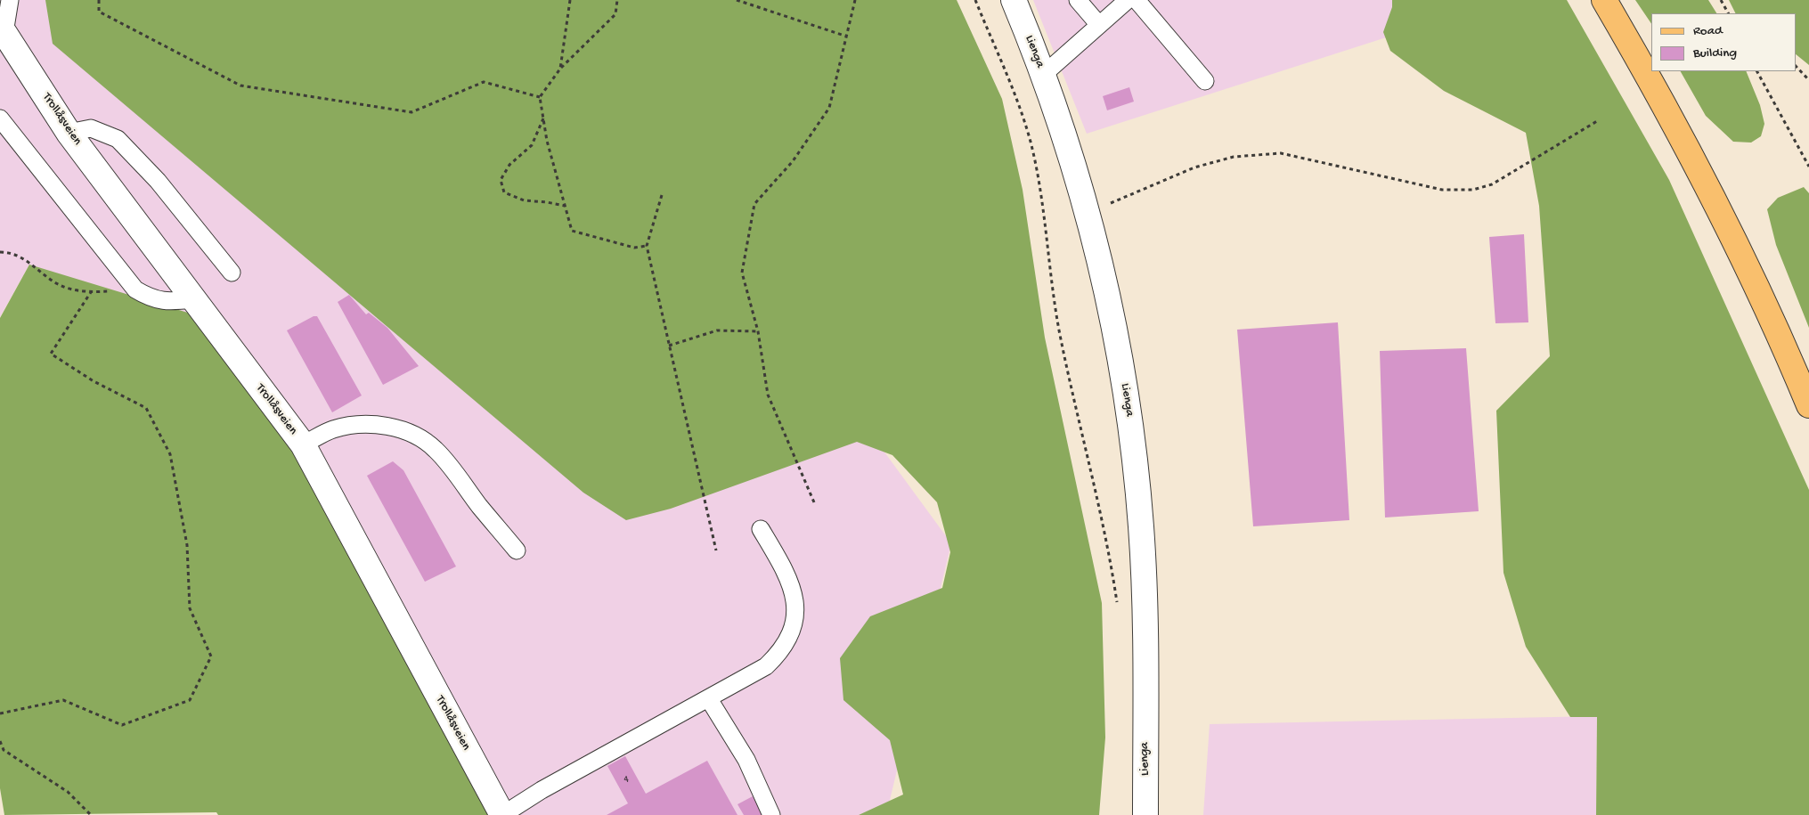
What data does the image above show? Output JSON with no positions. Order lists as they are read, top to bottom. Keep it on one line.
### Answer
{"streets":{"street":["Lienga","Trollåsveien"]},"house_numbers":["4"],"legend":["Road","Building"]}
